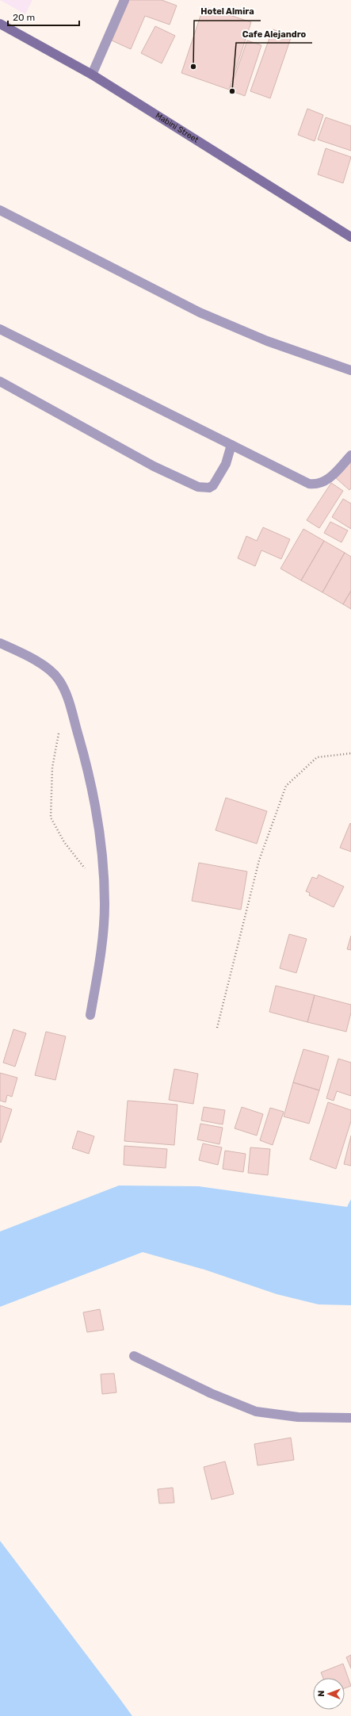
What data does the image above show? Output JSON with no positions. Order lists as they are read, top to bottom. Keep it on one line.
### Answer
{"streets":{"main road":["Mabini Street"]},"places":["Hotel Almira","Cafe Alejandro"],"scale_bar":"20 m","north":"left"}
